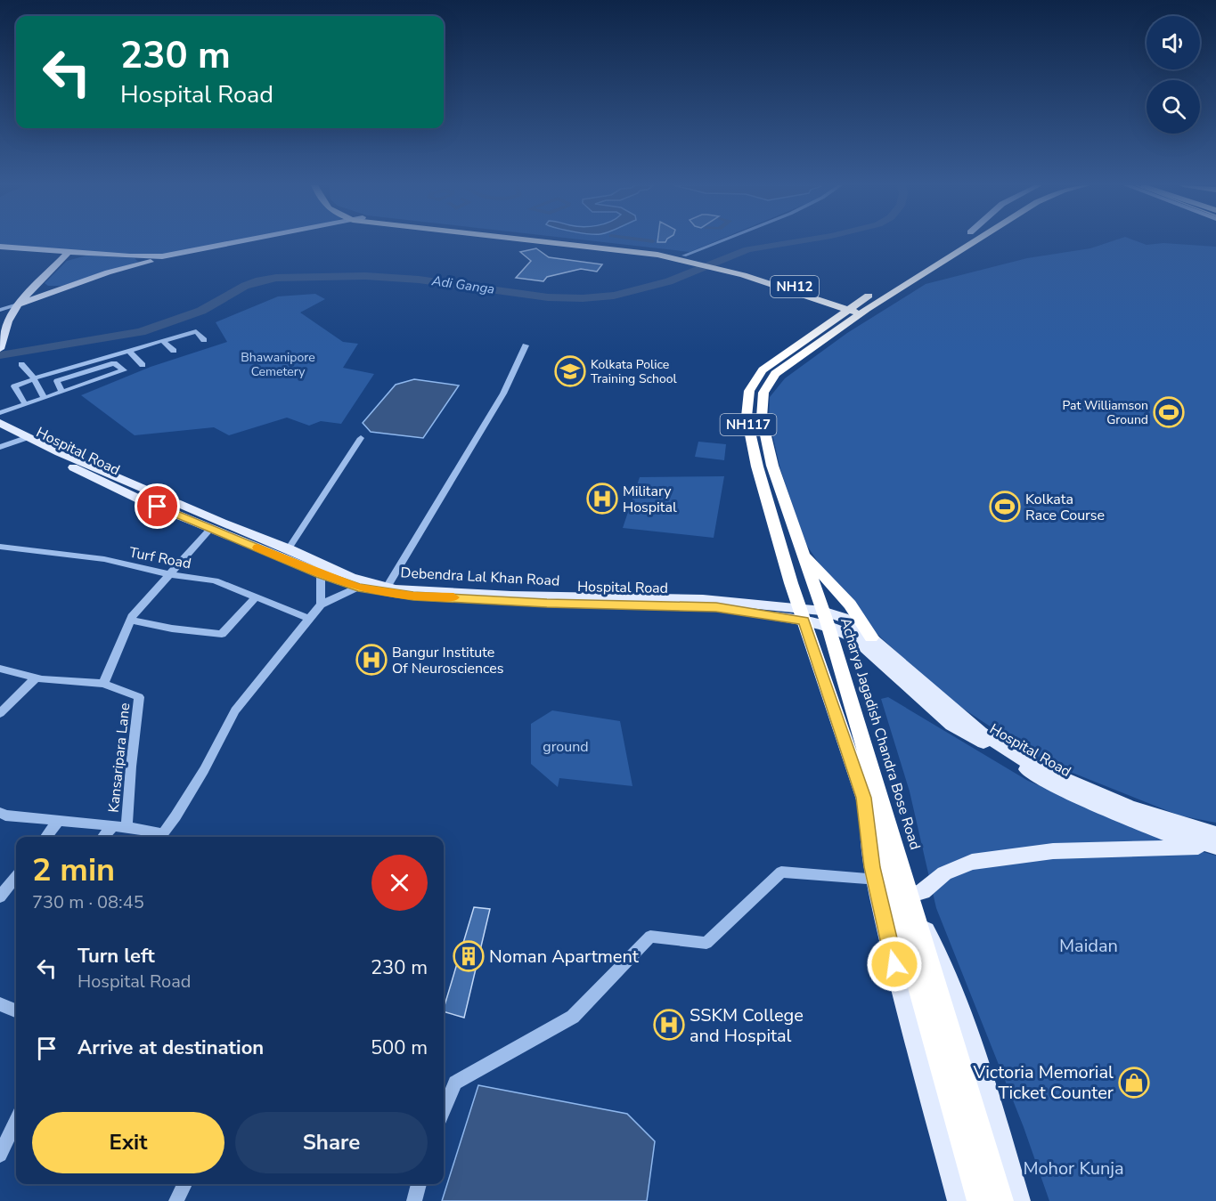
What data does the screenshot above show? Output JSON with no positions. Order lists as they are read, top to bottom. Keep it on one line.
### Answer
{"streets":{"highway":["NH12","NH117","Acharya Jagadish Chandra Bose Road"],"main road":["Hospital Road","Debendra Lal Khan Road"],"street":["Turf Road","Kansaripara Lane"]},"crossings":[["NH12","NH117"],["NH12","Acharya Jagadish Chandra Bose Road"],["NH117","Hospital Road"],["NH117","Debendra Lal Khan Road"],["NH117","Acharya Jagadish Chandra Bose Road"],["Hospital Road","Debendra Lal Khan Road"],["Hospital Road","Acharya Jagadish Chandra Bose Road"]],"water":["Adi Ganga"],"parks":["Bhawanipore Cemetery","ground","Maidan","Mohor Kunja"],"places":{"school or university":["Kolkata Police Training School"],"sports":["Pat Williamson Ground","Kolkata Race Course"],"hospital":["Military Hospital","Bangur Institute Of Neurosciences","SSKM College and Hospital"],"building":["Noman Apartment"],"shop":["Victoria Memorial Ticket Counter"]},"page":{"turn":["230 m","Hospital Road"],"heading":["2 min","730 m · 08:45"],"list":[{"name":"Turn left","note":"Hospital Road","value":"230 m"},{"name":"Arrive at destination","value":"500 m"}],"buttons":["Exit","Share"]}}
